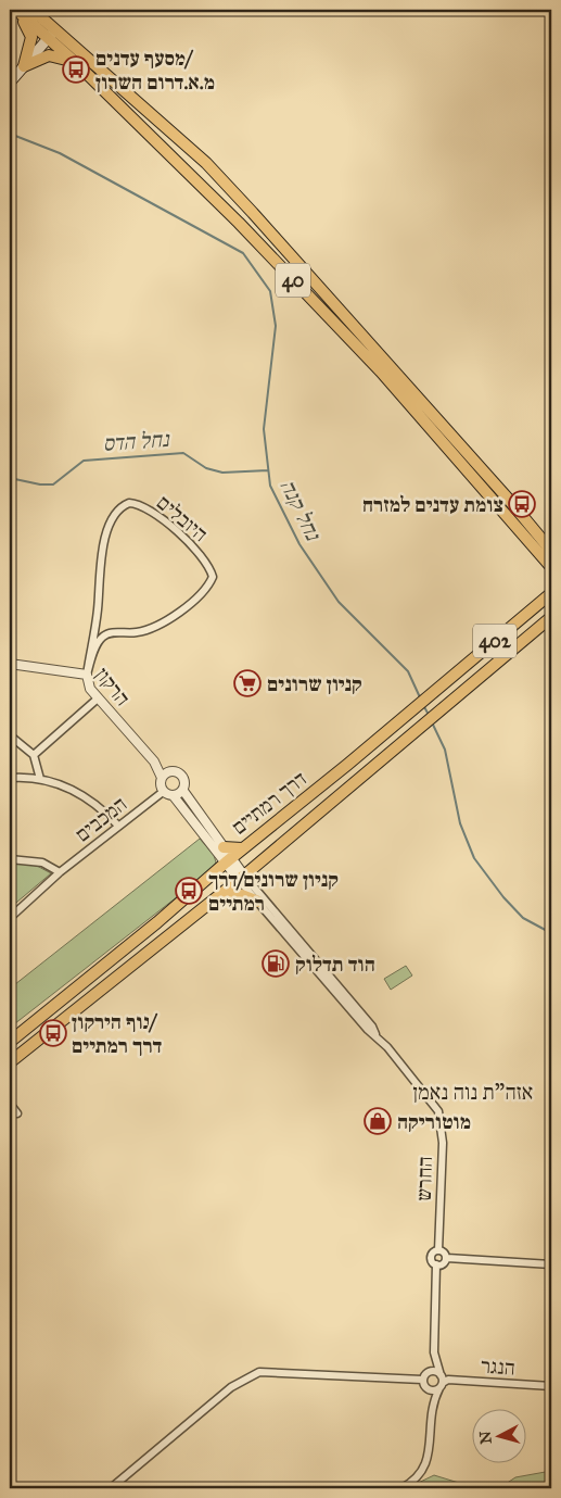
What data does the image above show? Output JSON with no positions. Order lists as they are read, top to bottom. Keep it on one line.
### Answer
{"streets":{"main road":["40","402","דרך רמתיים"],"street":["היובלים","הרקון","המכבים","החרש","הנגר"]},"crossings":[["היובלים","הרקון"],["הרקון","המכבים"],["דרך רמתיים","החרש"]],"districts":["אזה\"ת נוה נאמן"],"water":["נחל הדס","נחל קנה"],"places":{"bus stop":["מסעף עדנים/ מ.א.דרום השרון","צומת עדנים למזרח","קניון שרונים/דרך רמתיים","נוף הירקון/ דרך רמתיים"],"supermarket":["קניון שרונים"],"fuel station":["הוד תדלוק"],"shop":["מוטוריקה"]},"north":"left"}
